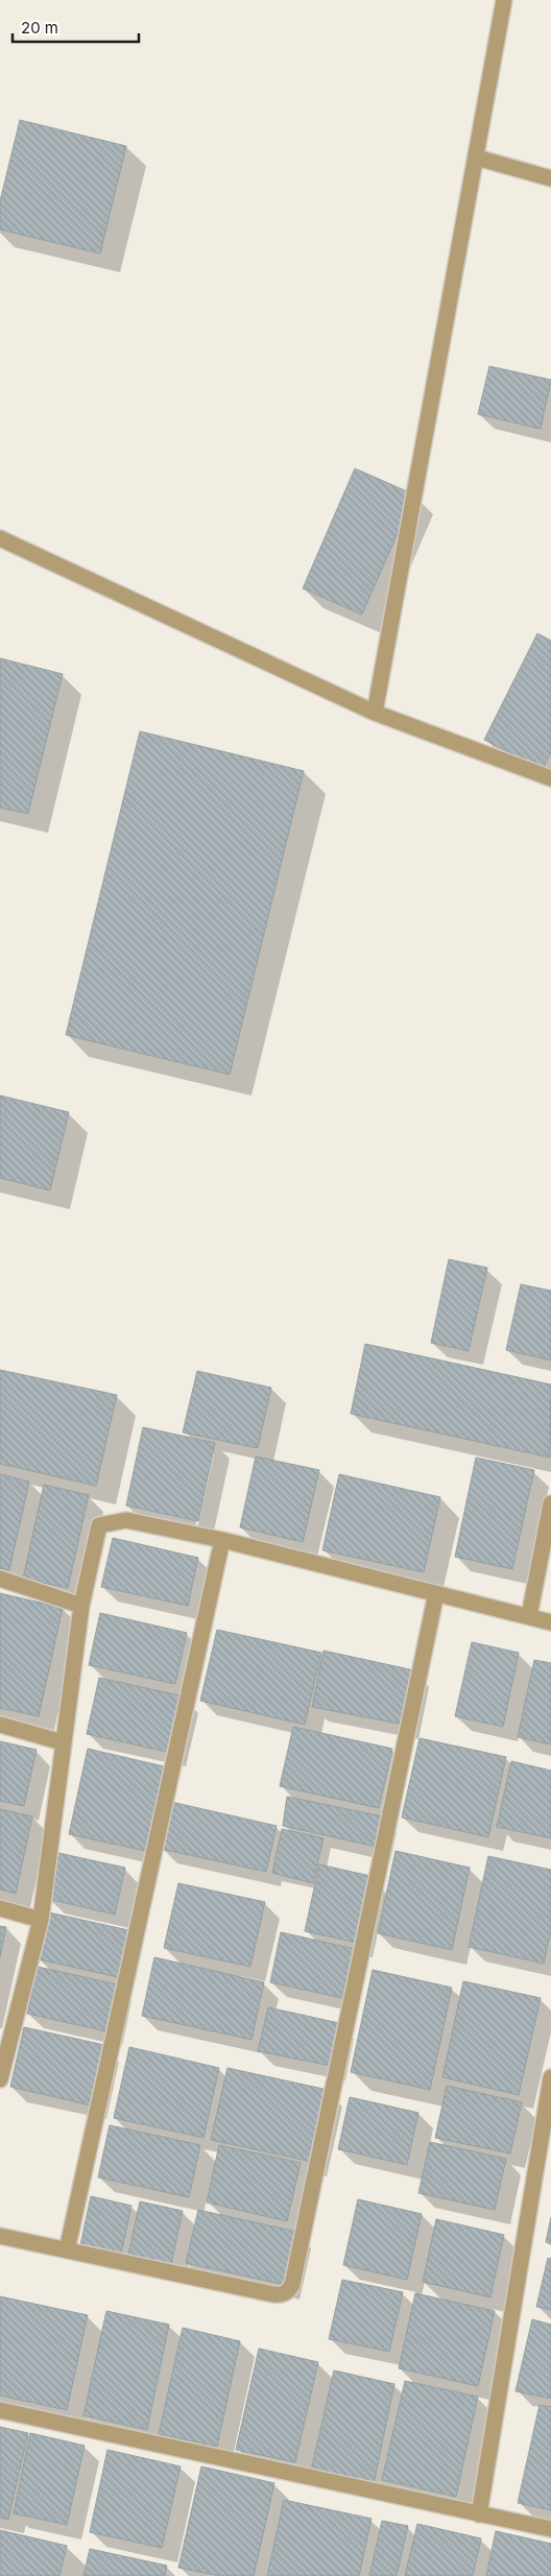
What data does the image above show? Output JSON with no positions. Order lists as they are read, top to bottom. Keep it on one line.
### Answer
{"scale_bar":"20 m"}
